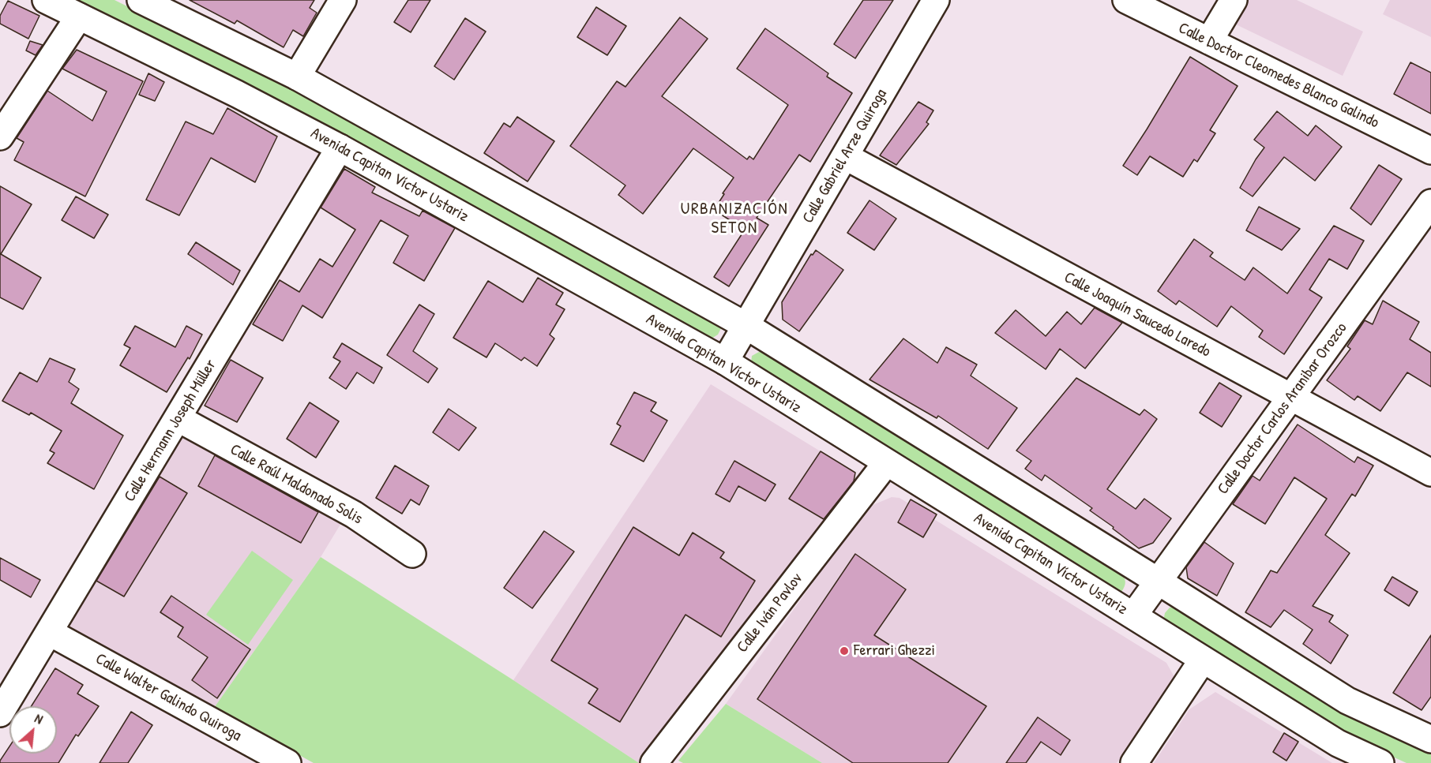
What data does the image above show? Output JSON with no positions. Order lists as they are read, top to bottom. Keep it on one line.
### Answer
{"streets":{"street":["Calle Doctor Cleomedes Blanco Galindo","Calle Gabriel Arze Quiroga","Avenida Capitan Víctor Ustariz","Calle Joaquín Saucedo Laredo","Calle Doctor Carlos Aranibar Orozco","Calle Hermann Joseph Müller","Calle Raúl Maldonado Solis","Calle Iván Pavlov","Calle Walter Galindo Quiroga"]},"crossings":[["Calle Gabriel Arze Quiroga","Avenida Capitan Víctor Ustariz"],["Calle Gabriel Arze Quiroga","Calle Joaquín Saucedo Laredo"],["Avenida Capitan Víctor Ustariz","Calle Doctor Carlos Aranibar Orozco"],["Avenida Capitan Víctor Ustariz","Calle Hermann Joseph Müller"],["Avenida Capitan Víctor Ustariz","Calle Iván Pavlov"],["Calle Joaquín Saucedo Laredo","Calle Doctor Carlos Aranibar Orozco"],["Calle Hermann Joseph Müller","Calle Raúl Maldonado Solis"],["Calle Hermann Joseph Müller","Calle Walter Galindo Quiroga"]],"districts":["URBANIZACIÓN SETON"],"places":["Ferrari Ghezzi"],"north":"top right"}
